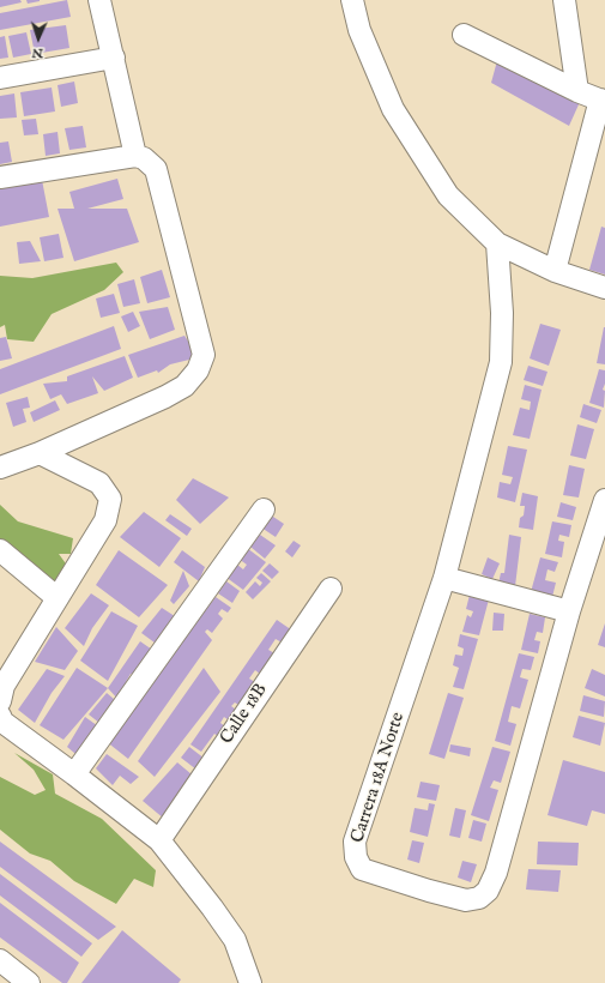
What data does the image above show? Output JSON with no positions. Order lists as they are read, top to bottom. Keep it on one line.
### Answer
{"streets":{"street":["Calle 18B","Carrera 18A Norte"]},"north":"bottom"}
